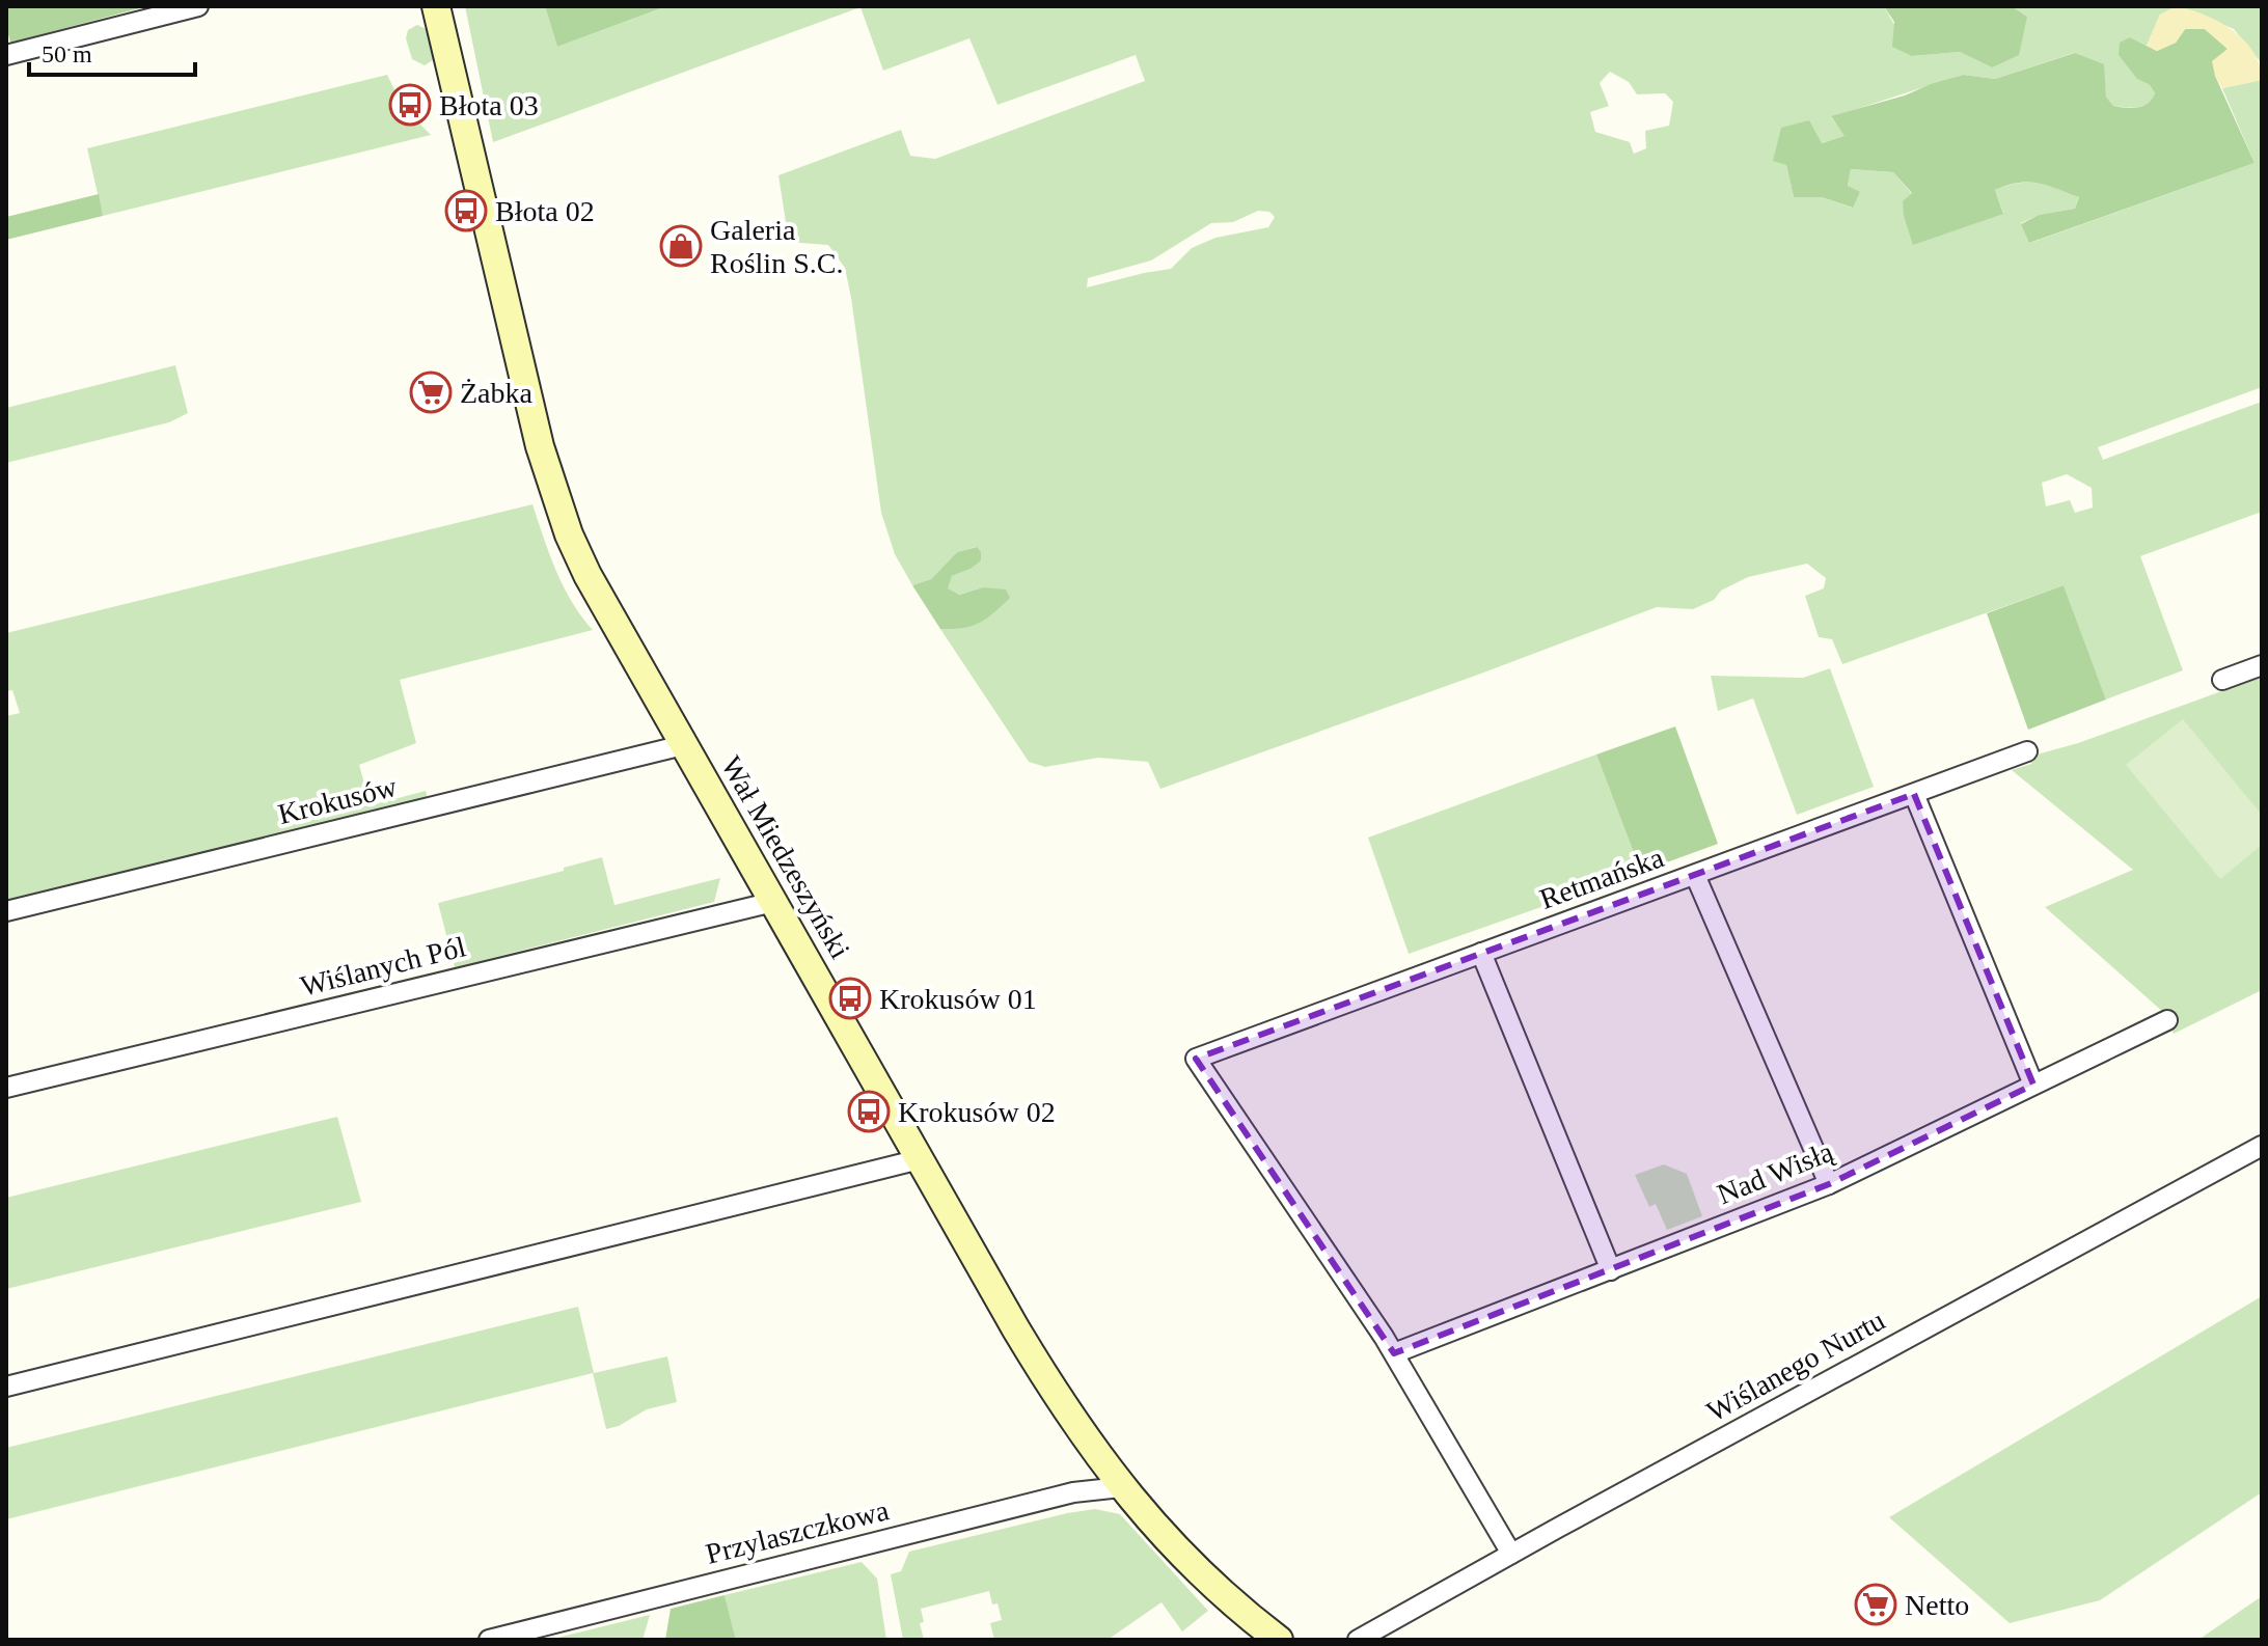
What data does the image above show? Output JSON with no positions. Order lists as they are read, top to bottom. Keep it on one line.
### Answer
{"streets":{"main road":["Wał Miedzeszyński"],"street":["Krokusów","Retmańska","Wiślanych Pól","Nad Wisłą","Wiślanego Nurtu","Przylaszczkowa"]},"crossings":[["Krokusów","Wał Miedzeszyński"],["Wał Miedzeszyński","Wiślanych Pól"],["Wał Miedzeszyński","Przylaszczkowa"],["Retmańska","Nad Wisłą"]],"places":{"bus stop":["Błota 03","Błota 02","Krokusów 01","Krokusów 02"],"shop":["Galeria Roślin S.C."],"supermarket":["Żabka","Netto"]},"scale_bar":"50 m"}
